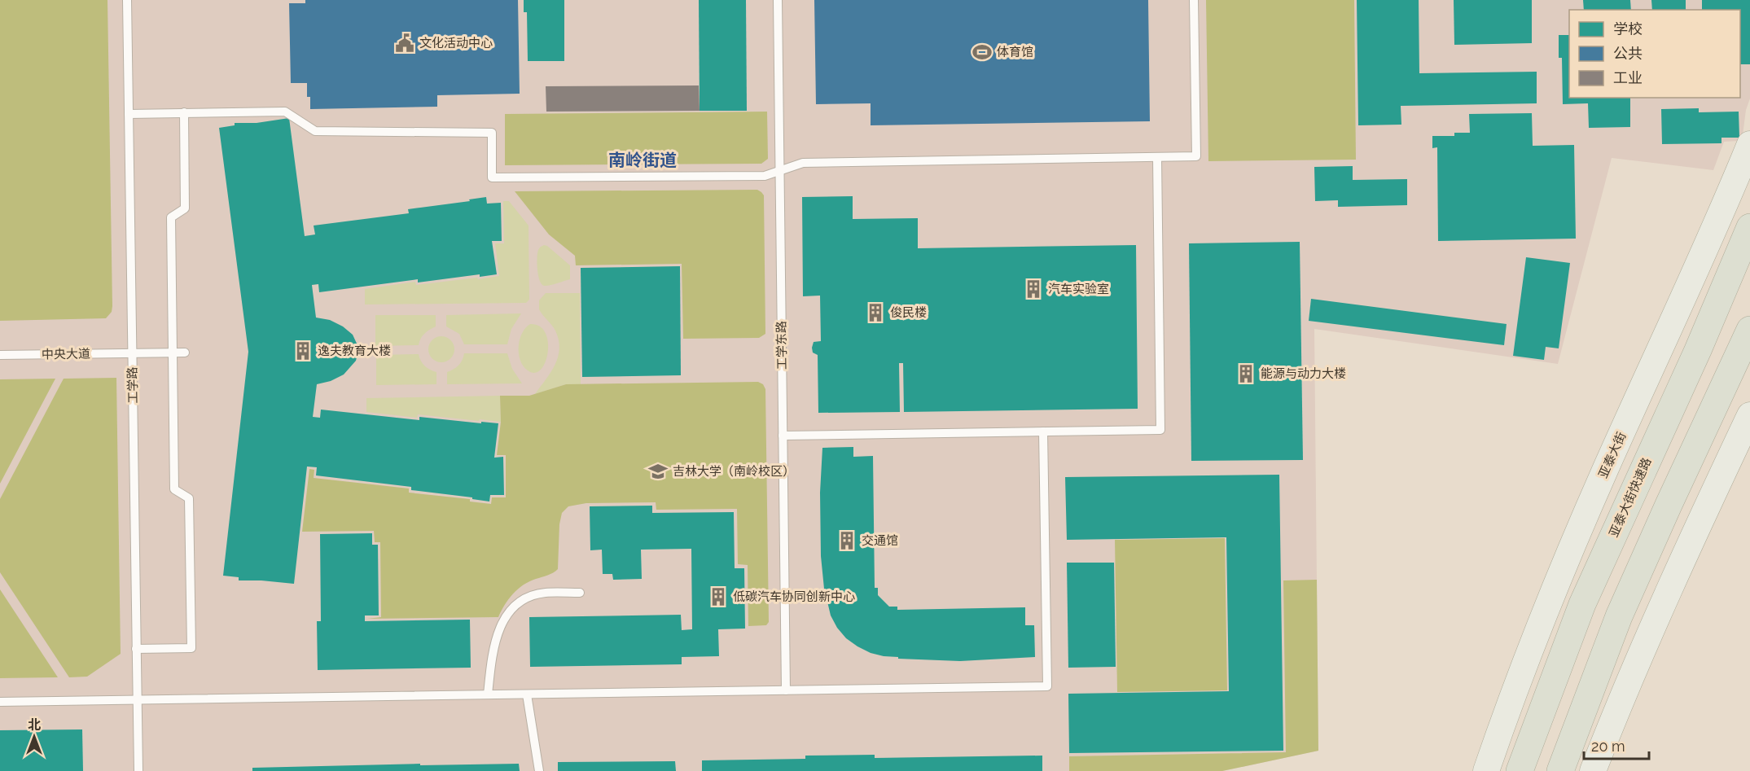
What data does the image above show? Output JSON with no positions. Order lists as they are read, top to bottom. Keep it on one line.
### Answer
{"streets":{"highway":["亚泰大街快速路"],"main road":["亚泰大街"],"lane":["工学东路","中央大道","工学路"]},"crossings":[["中央大道","工学路"]],"districts":["南岭街道"],"places":{"public building":["文化活动中心"],"sports":["体育馆"],"building":["汽车实验室","俊民楼","逸夫教育大楼","能源与动力大楼","交通馆","低碳汽车协同创新中心"],"school or university":["吉林大学（南岭校区）"]},"legend":["学校","公共","工业"],"scale_bar":"20 m","north":"top"}
